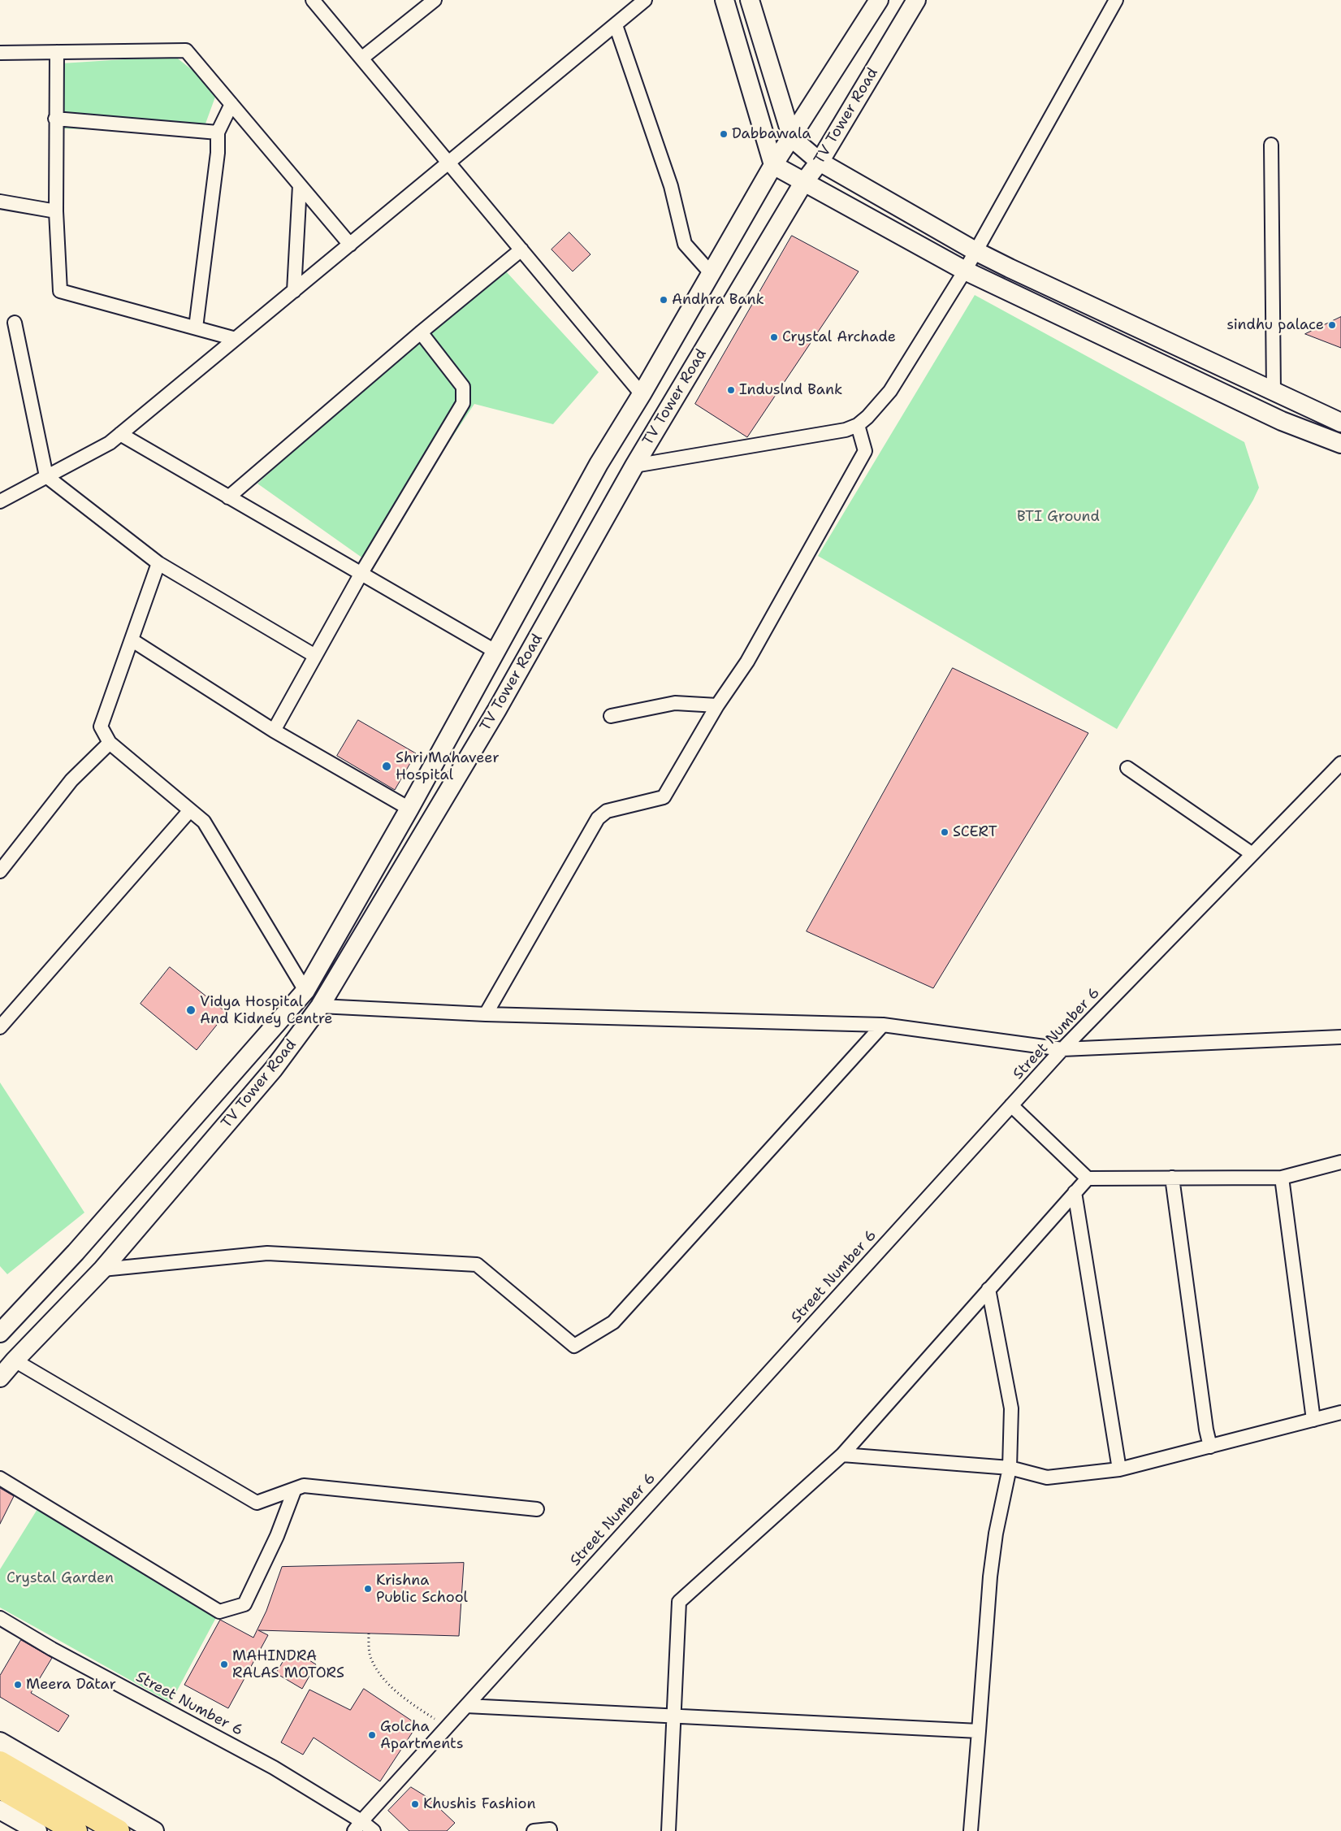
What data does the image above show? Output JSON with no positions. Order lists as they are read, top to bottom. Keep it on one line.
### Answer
{"streets":{"main road":["TV Tower Road"],"street":["Street Number 6"]},"parks":["BTI Ground","Crystal Garden"],"places":["Dabbawala","Andhra Bank","sindhu palace","Crystal Archade","Induslnd Bank","Shri Mahaveer Hospital","SCERT","Vidya Hospital And Kidney Centre","Krishna Public School","MAHINDRA RALAS MOTORS","Meera Datar","Golcha Apartments","Khushis Fashion"]}
